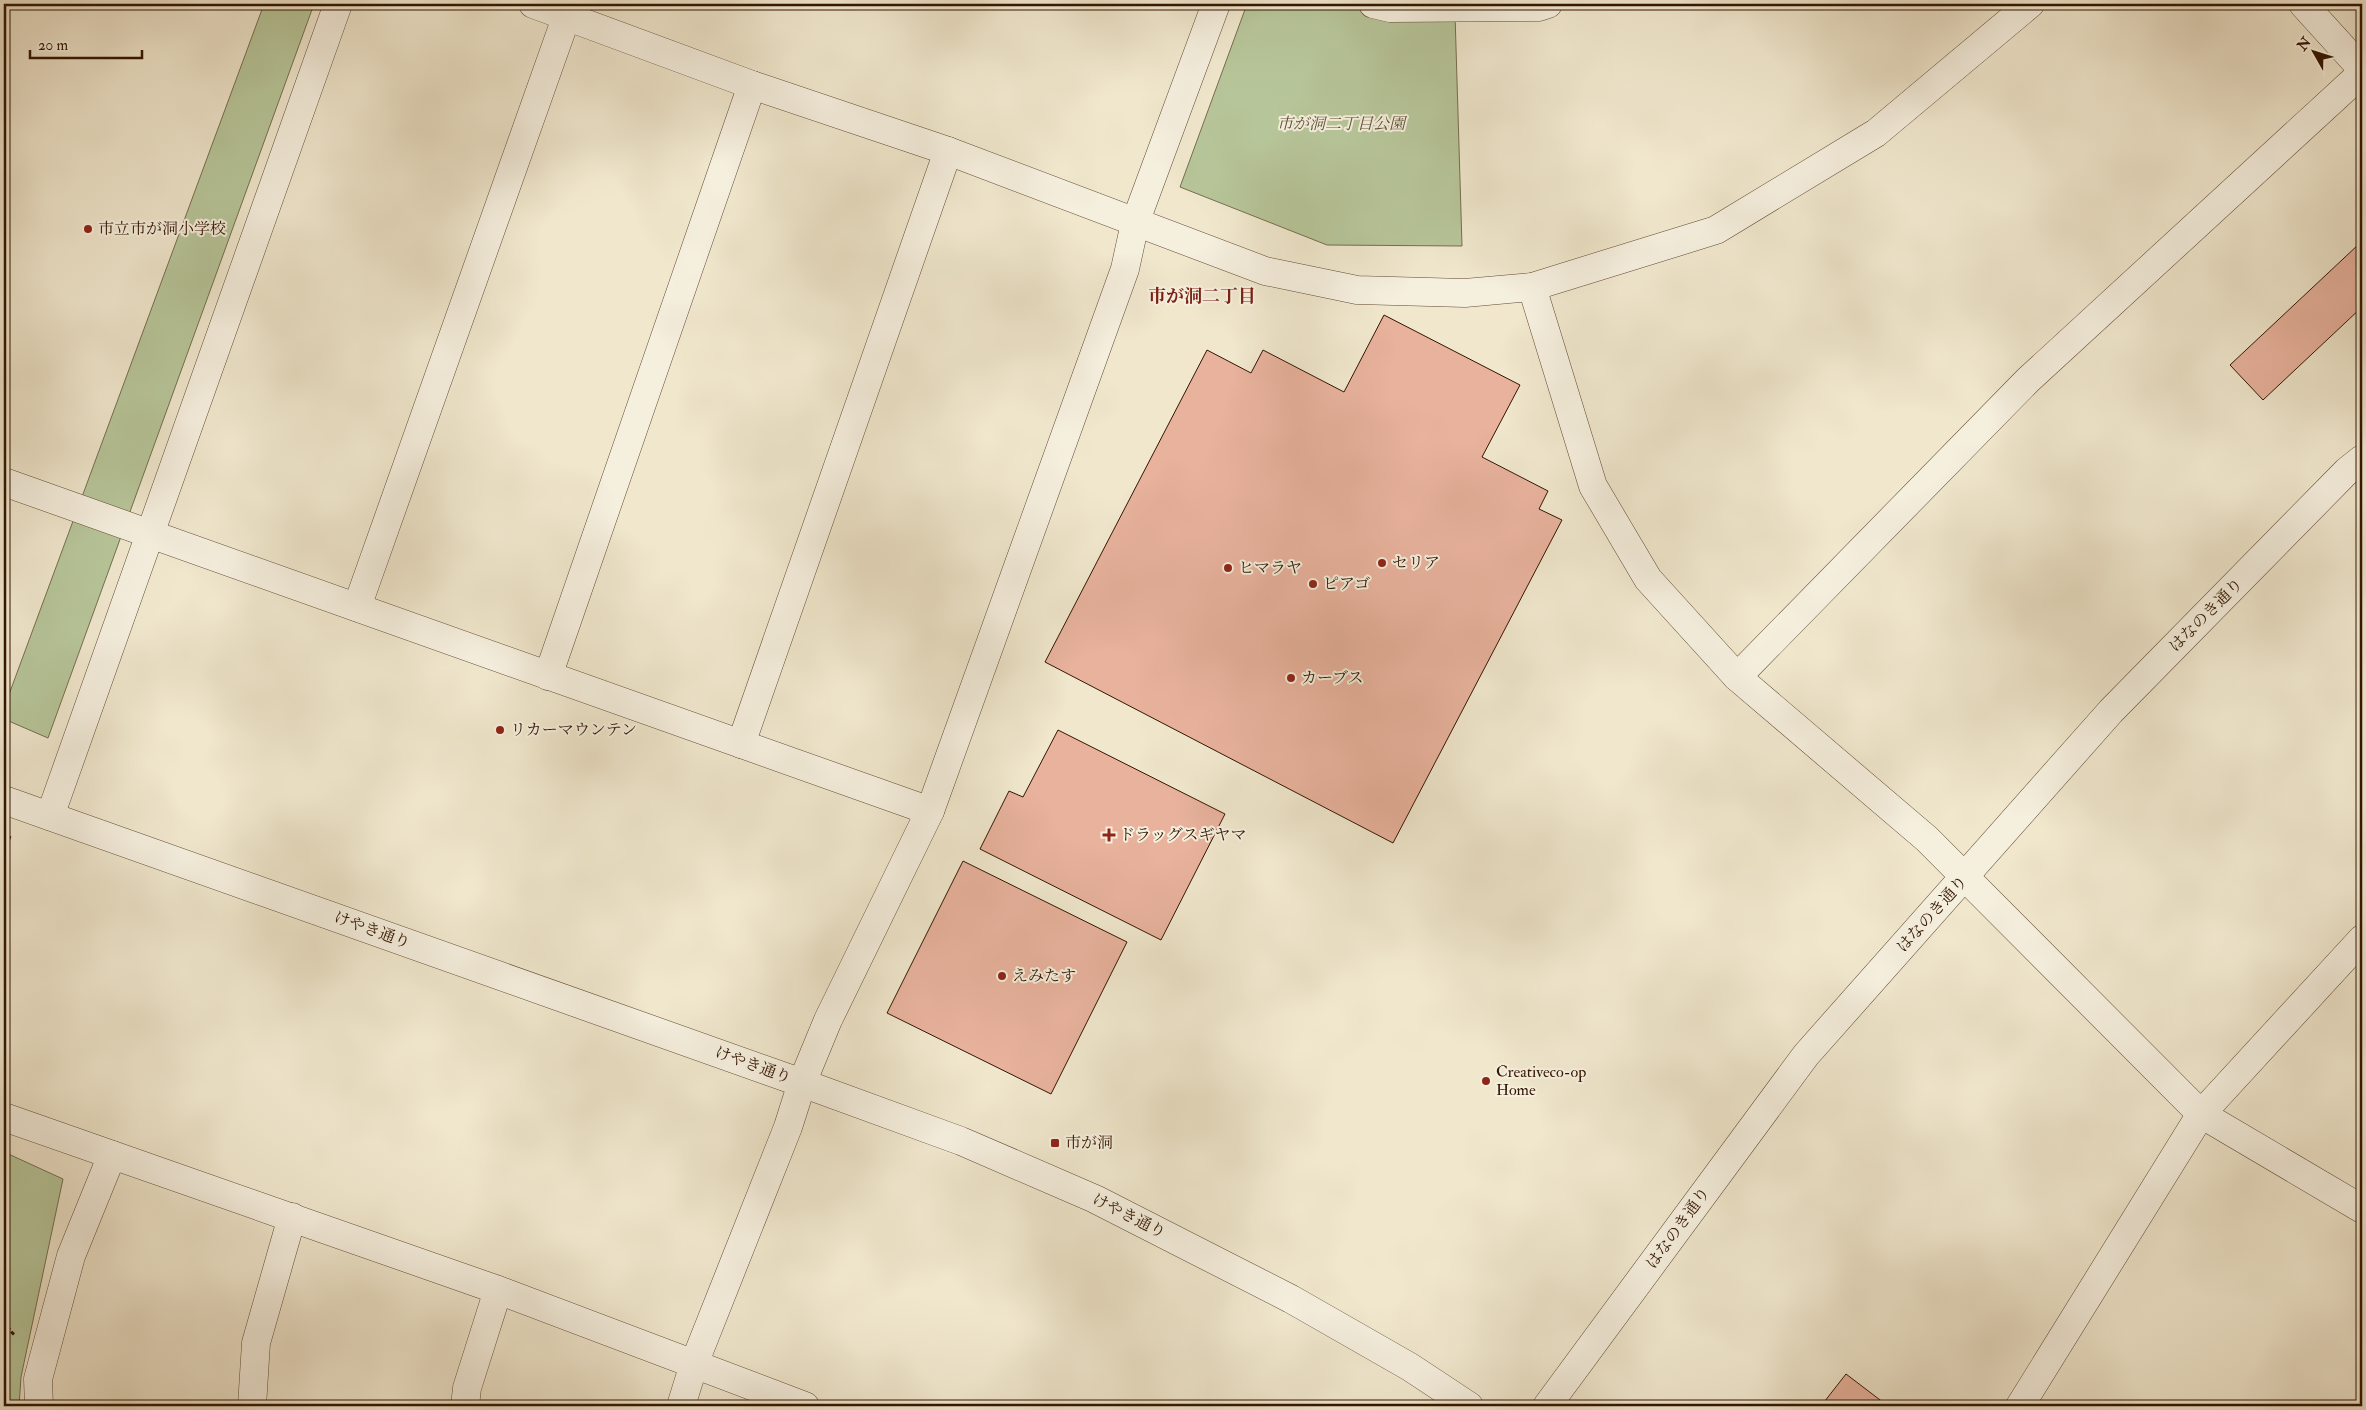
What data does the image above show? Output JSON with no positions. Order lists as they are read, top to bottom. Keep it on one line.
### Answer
{"streets":{"street":["はなのき通り","けやき通り"]},"districts":["市が洞二丁目"],"parks":["市が洞二丁目公園"],"places":{"other":["市立市が洞小学校","セリア","ヒマラヤ","ピアゴ","カーブス","リカーマウンテン","えみたす","Creativeco-op Home"],"health":["ドラッグスギヤマ"],"transit":["市が洞"]},"scale_bar":"20 m","north":"top left"}
